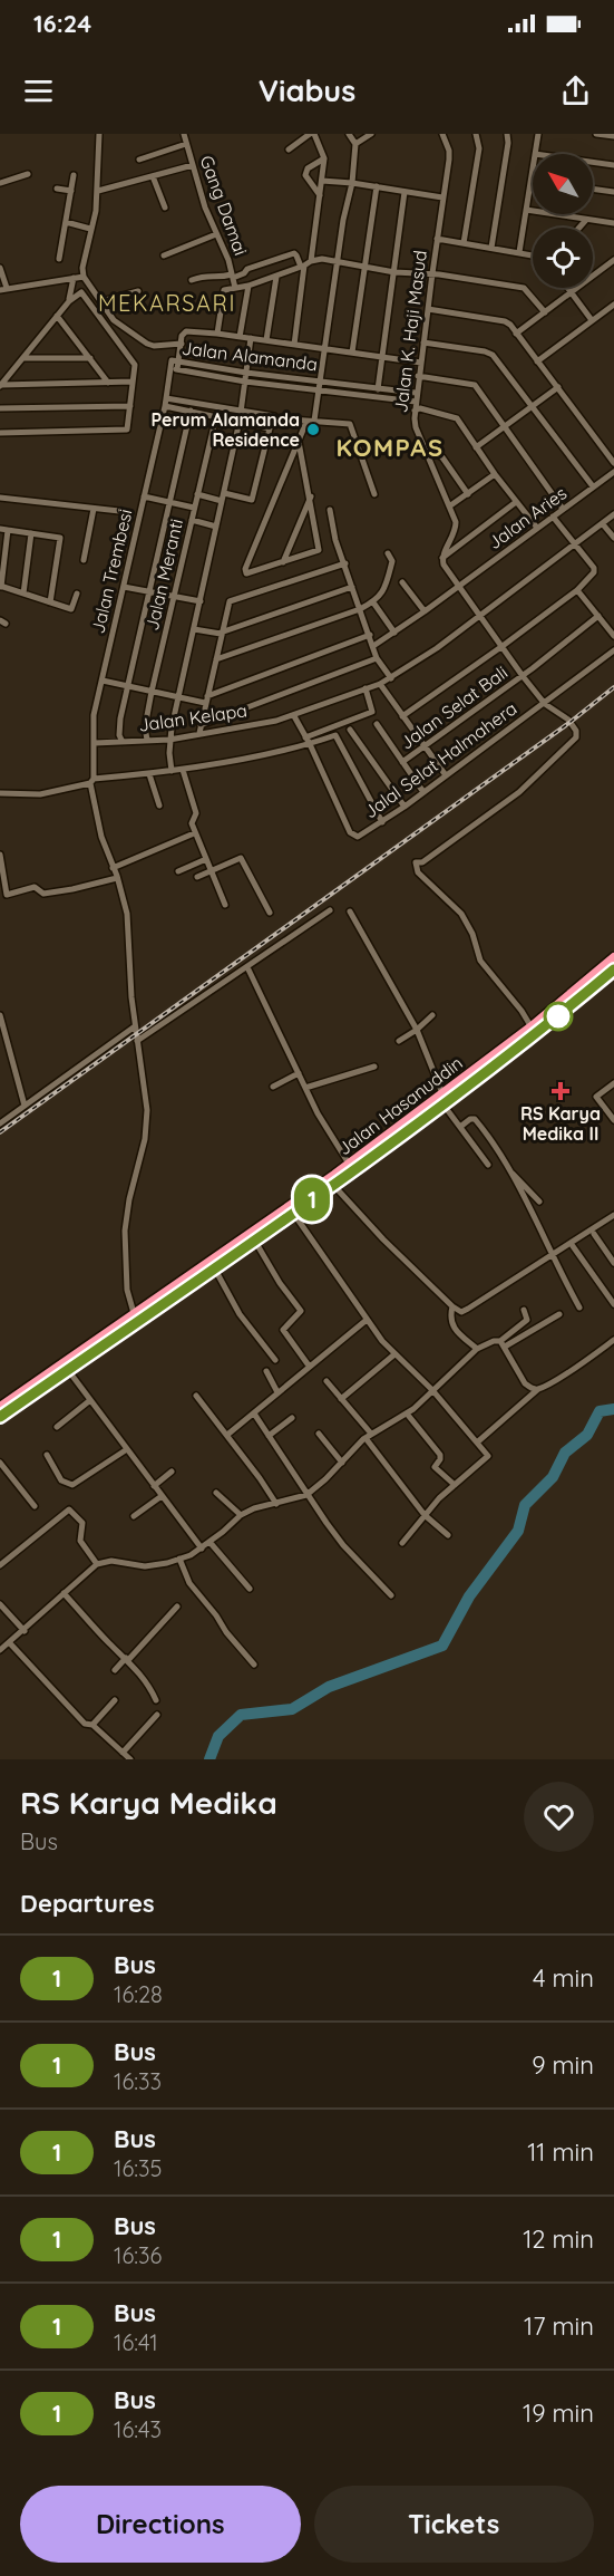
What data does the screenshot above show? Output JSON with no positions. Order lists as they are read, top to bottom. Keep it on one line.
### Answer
{"streets":{"highway":["Jalan Hasanuddin"],"street":["Gang Damai","Jalan K. Haji Masud","Jalan Alamanda","Jalan Aries","Jalan Trembesi","Jalan Meranti","Jalan Selat Bali","Jalan Kelapa","Jalal Selat Halmahera"]},"crossings":[["Jalan K. Haji Masud","Jalan Alamanda"],["Jalan Alamanda","Jalan Trembesi"],["Jalan Trembesi","Jalan Kelapa"],["Jalan Trembesi","Jalan Hasanuddin"],["Jalan Meranti","Jalan Kelapa"]],"districts":["MEKARSARI","KOMPAS"],"places":{"other":["Perum Alamanda Residence"],"health":["RS Karya Medika II"]},"lines":["bus line 1"],"north":"top left","page":{"status":"16:24","header":"Viabus","on_map":"1","heading":[["RS Karya Medika","Bus"],"Departures"],"list":[{"mark":"1","name":"Bus","note":"16:28","value":"4 min"},{"mark":"1","name":"Bus","note":"16:33","value":"9 min"},{"mark":"1","name":"Bus","note":"16:35","value":"11 min"},{"mark":"1","name":"Bus","note":"16:36","value":"12 min"},{"mark":"1","name":"Bus","note":"16:41","value":"17 min"},{"mark":"1","name":"Bus","note":"16:43","value":"19 min"}],"buttons":["Directions","Tickets"]}}
